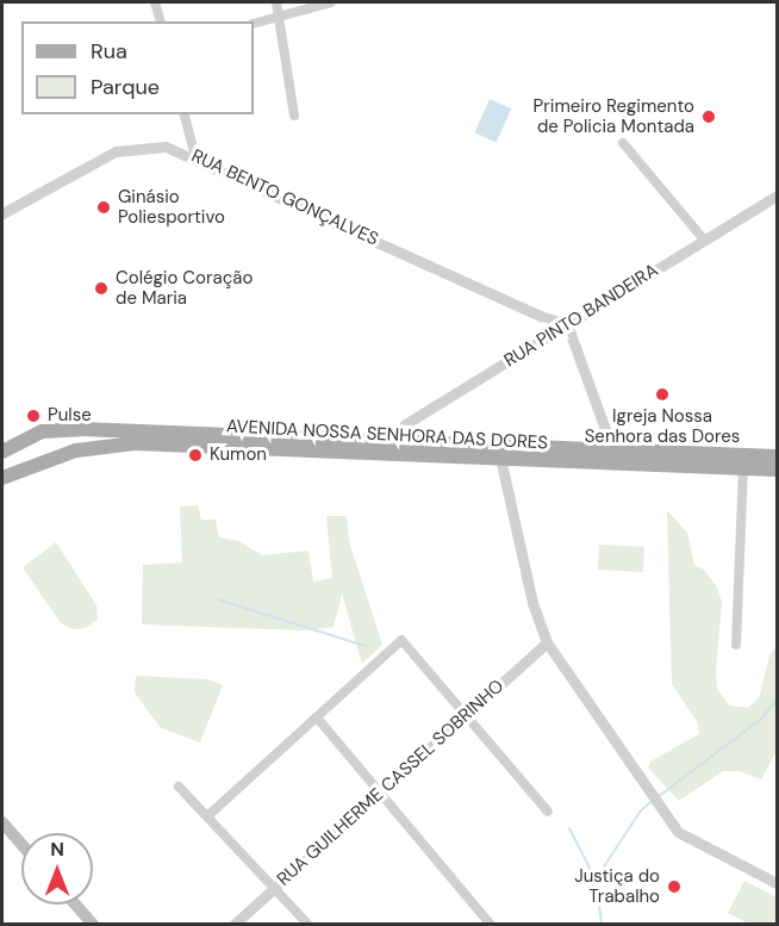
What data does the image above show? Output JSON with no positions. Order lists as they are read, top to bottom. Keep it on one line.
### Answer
{"streets":{"main road":["AVENIDA NOSSA SENHORA DAS DORES"],"street":["RUA BENTO GONÇALVES","RUA PINTO BANDEIRA","RUA GUILHERME CASSEL SOBRINHO"]},"crossings":[["RUA BENTO GONÇALVES","RUA PINTO BANDEIRA"],["RUA PINTO BANDEIRA","AVENIDA NOSSA SENHORA DAS DORES"]],"places":["Primeiro Regimento de Policia Montada","Ginásio Poliesportivo","Colégio Coração de Maria","Igreja Nossa Senhora das Dores","Pulse","Kumon","Justiça do Trabalho"],"legend":["Rua","Parque"],"north":"top"}
